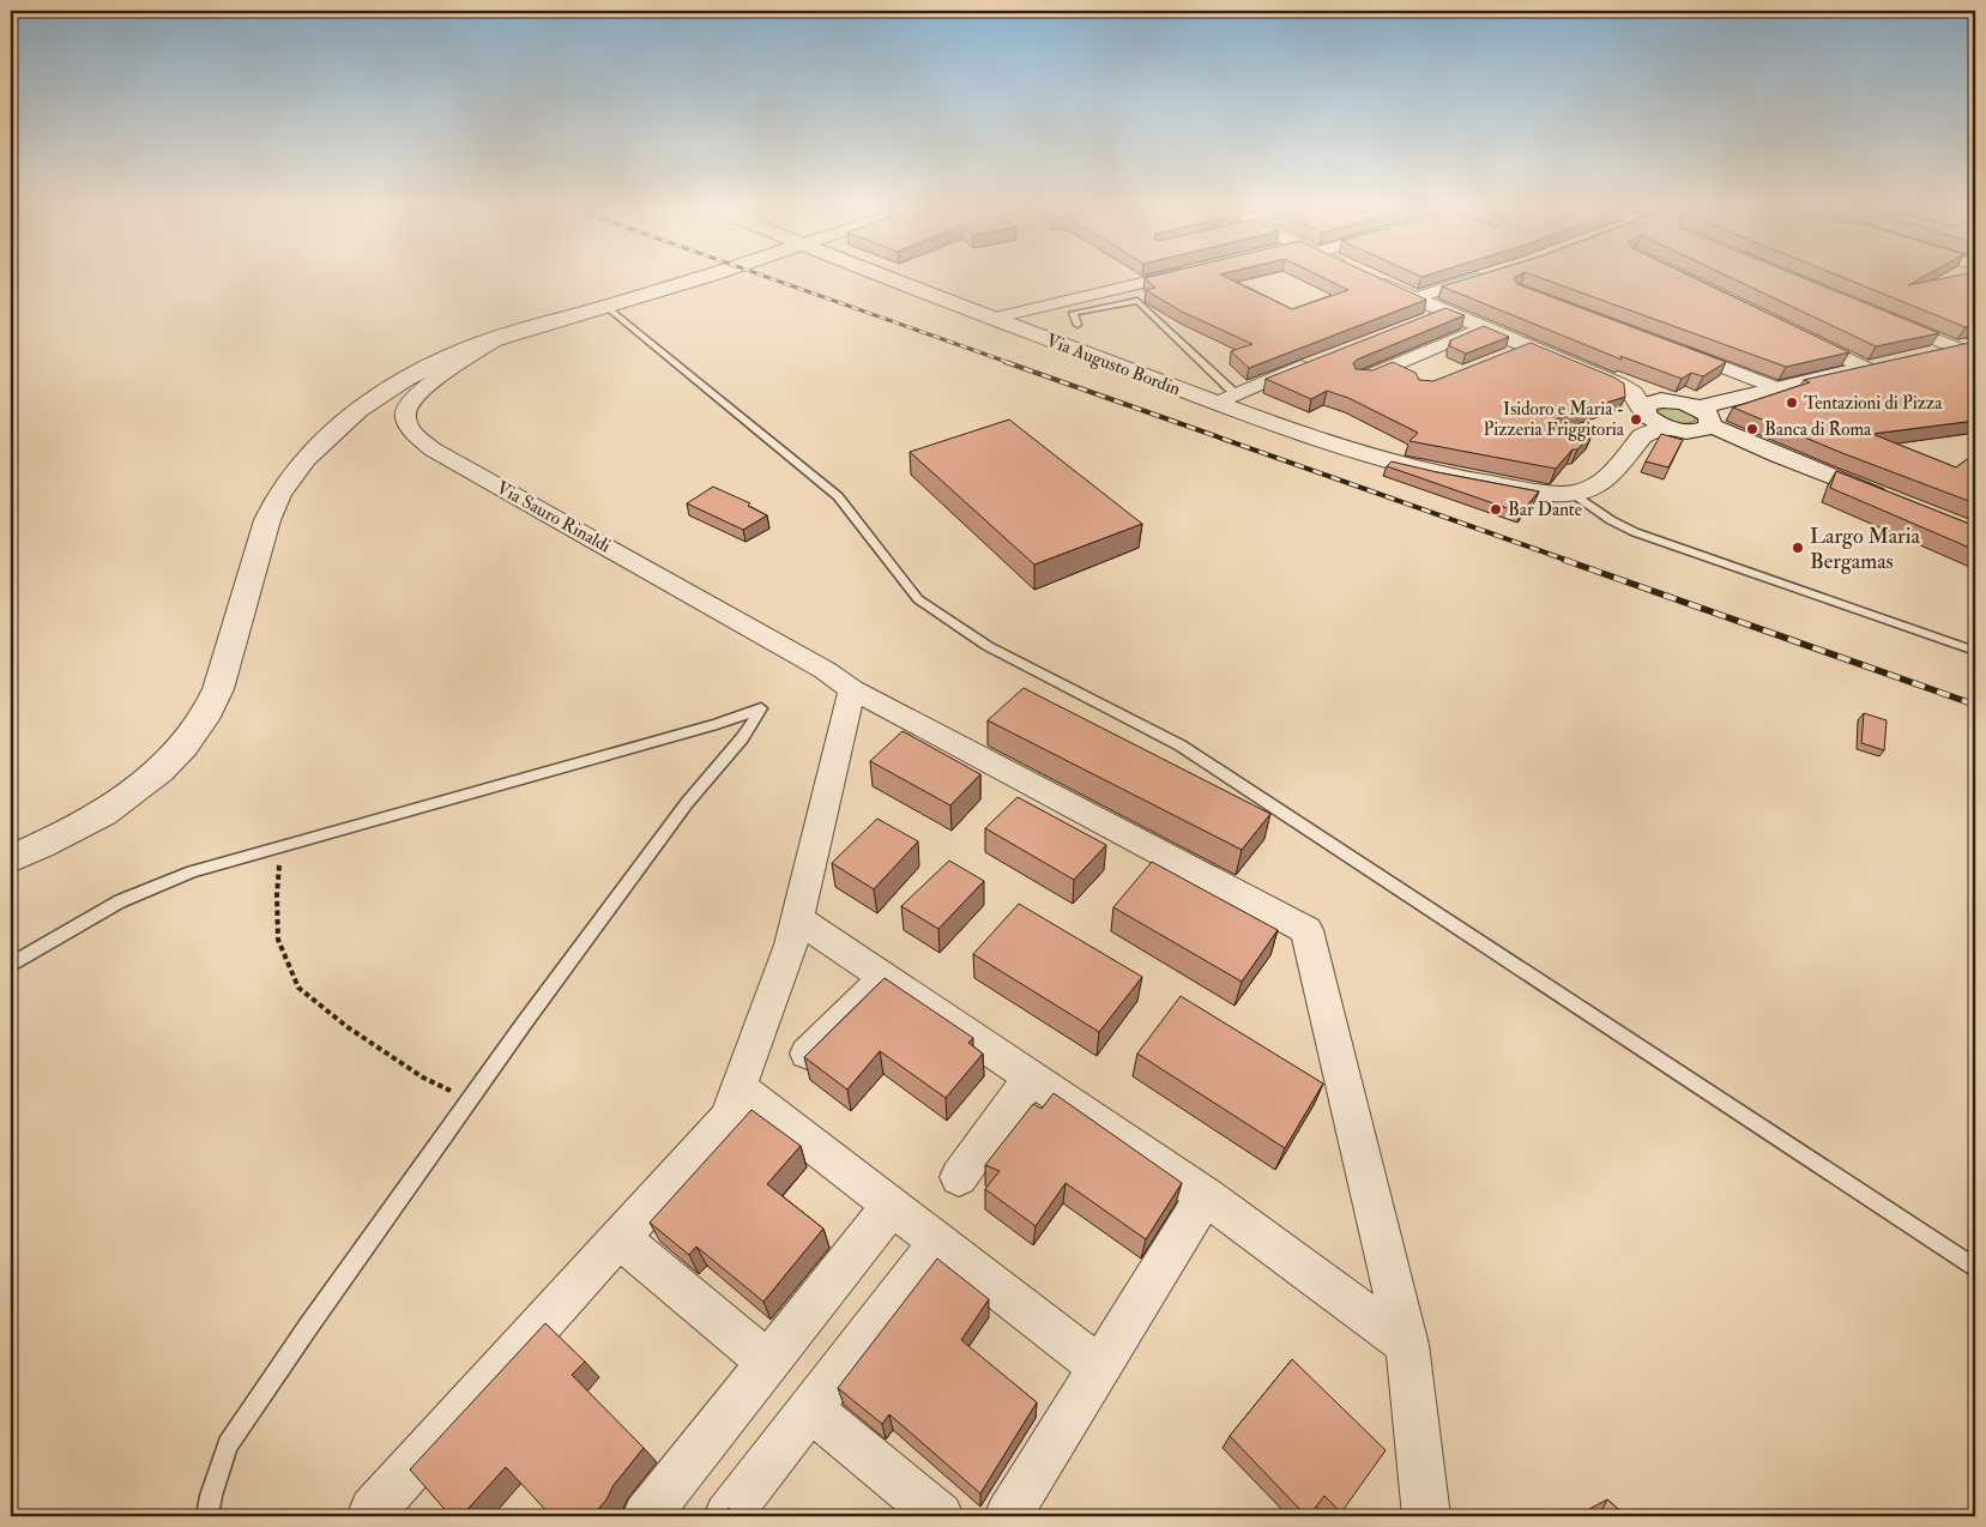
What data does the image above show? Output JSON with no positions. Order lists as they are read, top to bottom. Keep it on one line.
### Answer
{"streets":{"street":["Via Augusto Bordin","Via Sauro Rinaldi"]},"places":["Tentazioni di Pizza","Isidoro e Maria - Pizzeria Friggitoria","Banca di Roma","Bar Dante","Largo Maria Bergamas"]}
